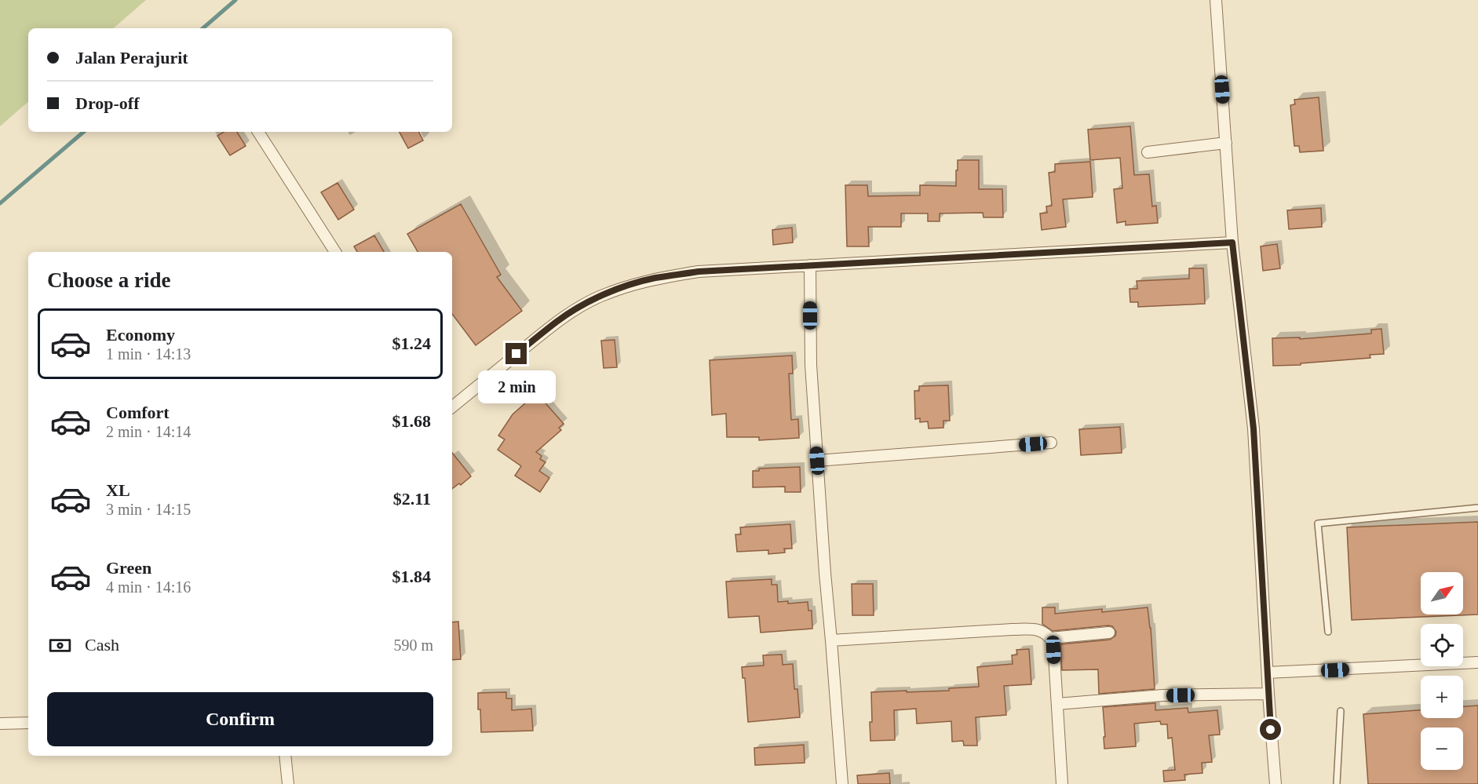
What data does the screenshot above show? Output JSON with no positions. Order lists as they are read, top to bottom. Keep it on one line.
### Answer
{"north":"top right","page":{"banner":["Jalan Perajurit","Drop-off"],"heading":"Choose a ride","list":[{"name":"Economy","note":"1 min · 14:13","value":"$1.24"},{"name":"Comfort","note":"2 min · 14:14","value":"$1.68"},{"name":"XL","note":"3 min · 14:15","value":"$2.11"},{"name":"Green","note":"4 min · 14:16","value":"$1.84"}],"bubble":"2 min","map_buttons":["+","−"],"pay":["Cash","590 m"],"buttons":"Confirm"}}
